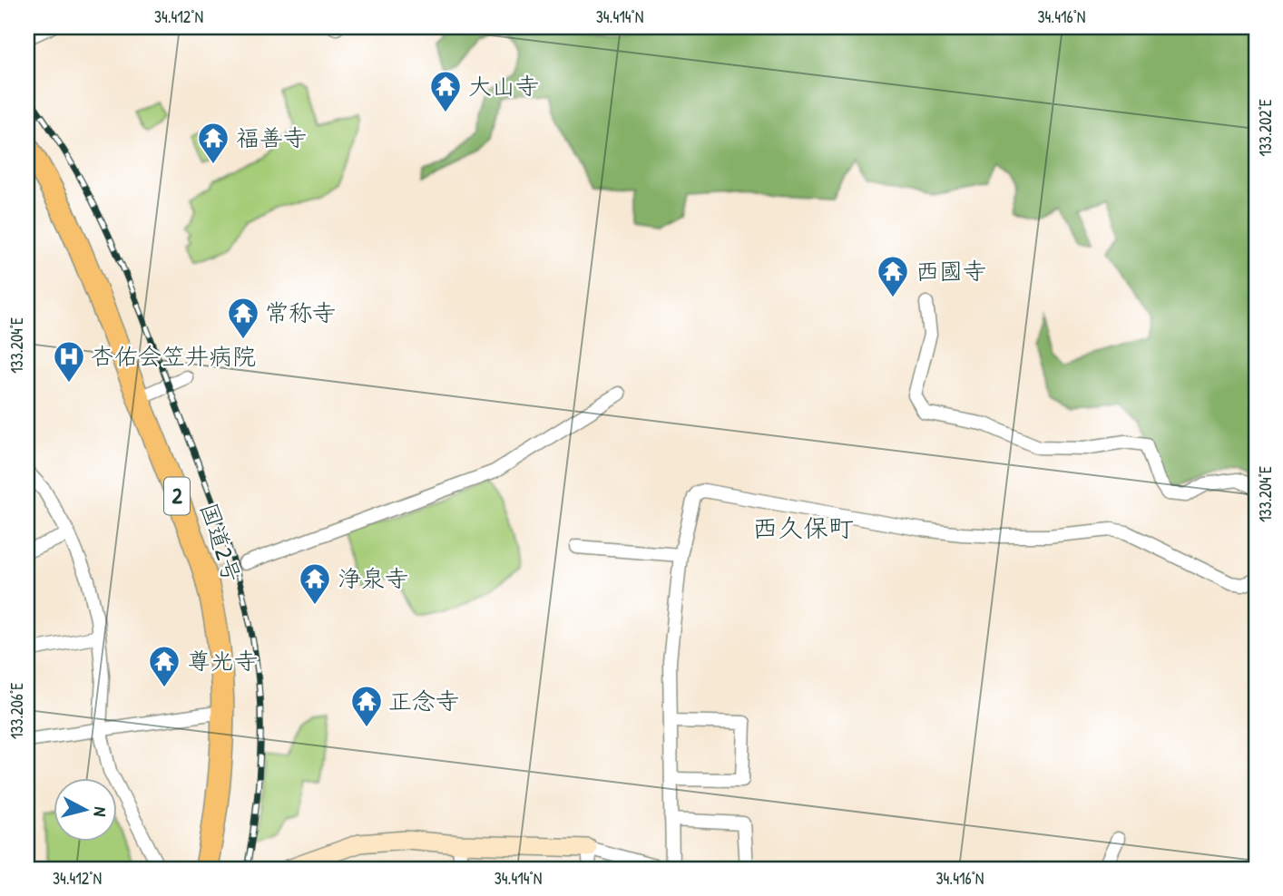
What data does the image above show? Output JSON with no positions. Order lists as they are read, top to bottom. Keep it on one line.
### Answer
{"streets":{"highway":["2","国道2号"]},"districts":["西久保町"],"places":{"temple":["大山寺","福善寺","西國寺","常称寺","浄泉寺","尊光寺","正念寺"],"hospital":["杏佑会笠井病院"]},"north":"right","coordinates":["34.412°N","34.414°N","34.416°N","133.202°E","133.204°E","133.206°E"]}
